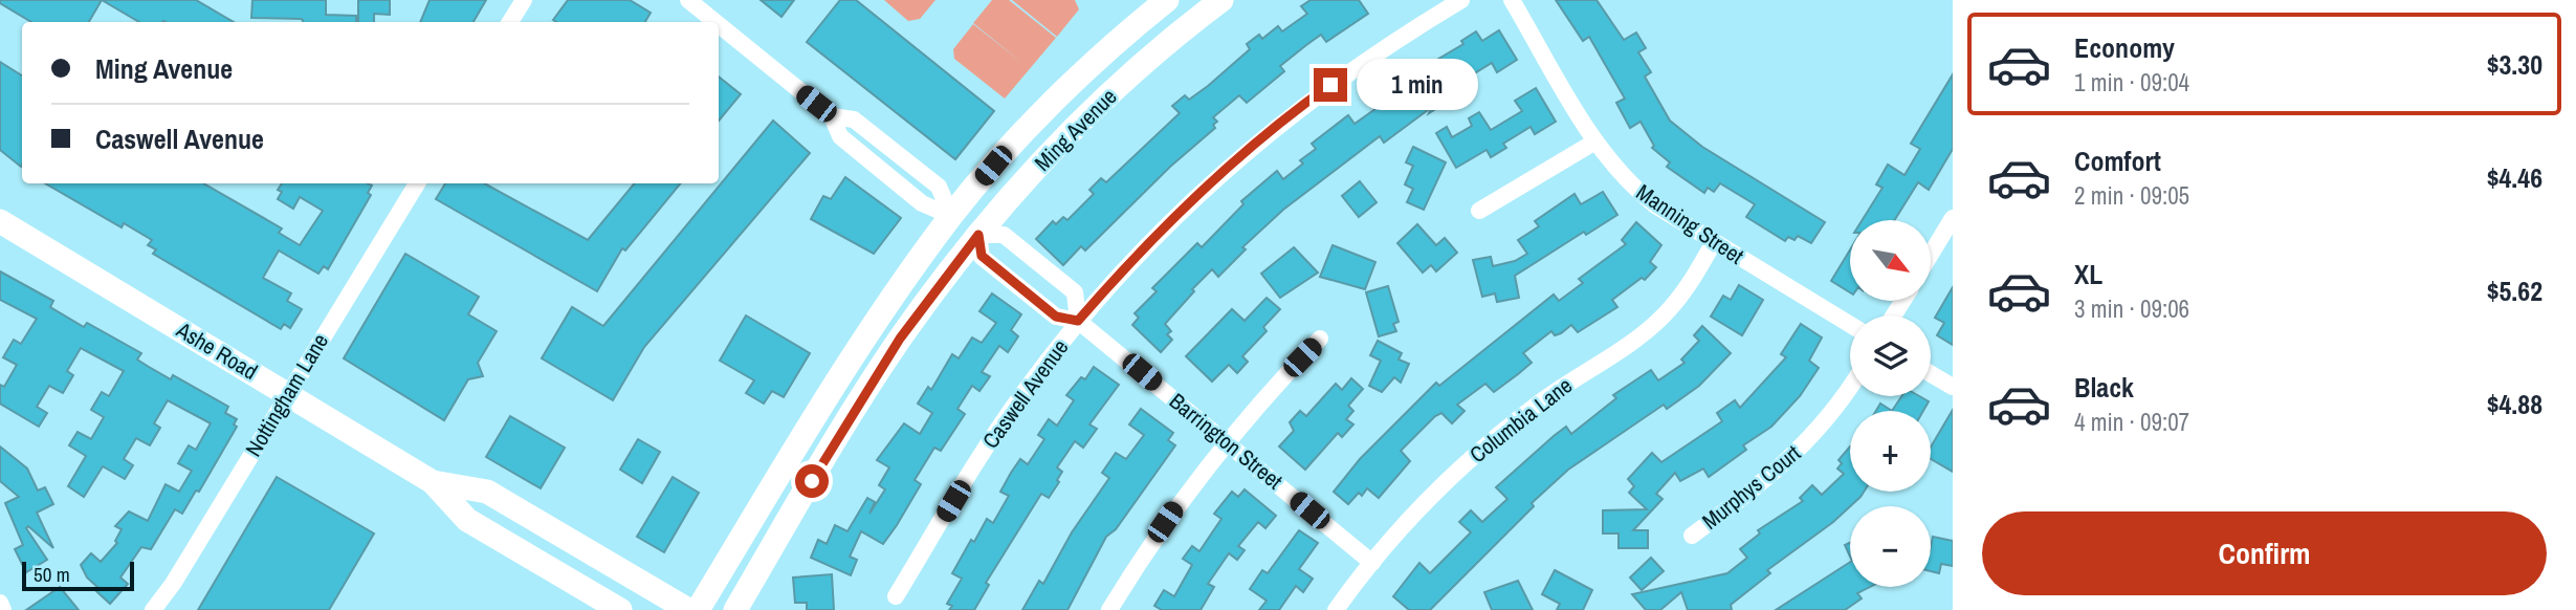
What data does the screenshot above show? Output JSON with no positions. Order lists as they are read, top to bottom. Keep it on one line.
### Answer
{"streets":{"main road":["Ming Avenue","Ashe Road"],"street":["Manning Street","Caswell Avenue","Nottingham Lane","Columbia Lane","Barrington Street","Murphys Court"]},"crossings":[["Ming Avenue","Barrington Street"],["Manning Street","Columbia Lane"],["Ashe Road","Nottingham Lane"],["Caswell Avenue","Barrington Street"],["Columbia Lane","Barrington Street"]],"scale_bar":"50 m","north":"bottom right","page":{"list":[{"name":"Economy","note":"1 min · 09:04","value":"$3.30"},{"name":"Comfort","note":"2 min · 09:05","value":"$4.46"},{"name":"XL","note":"3 min · 09:06","value":"$5.62"},{"name":"Black","note":"4 min · 09:07","value":"$4.88"}],"banner":["Ming Avenue","Caswell Avenue"],"bubble":"1 min","map_buttons":["+","−"],"buttons":"Confirm","scale":"50 m"}}
